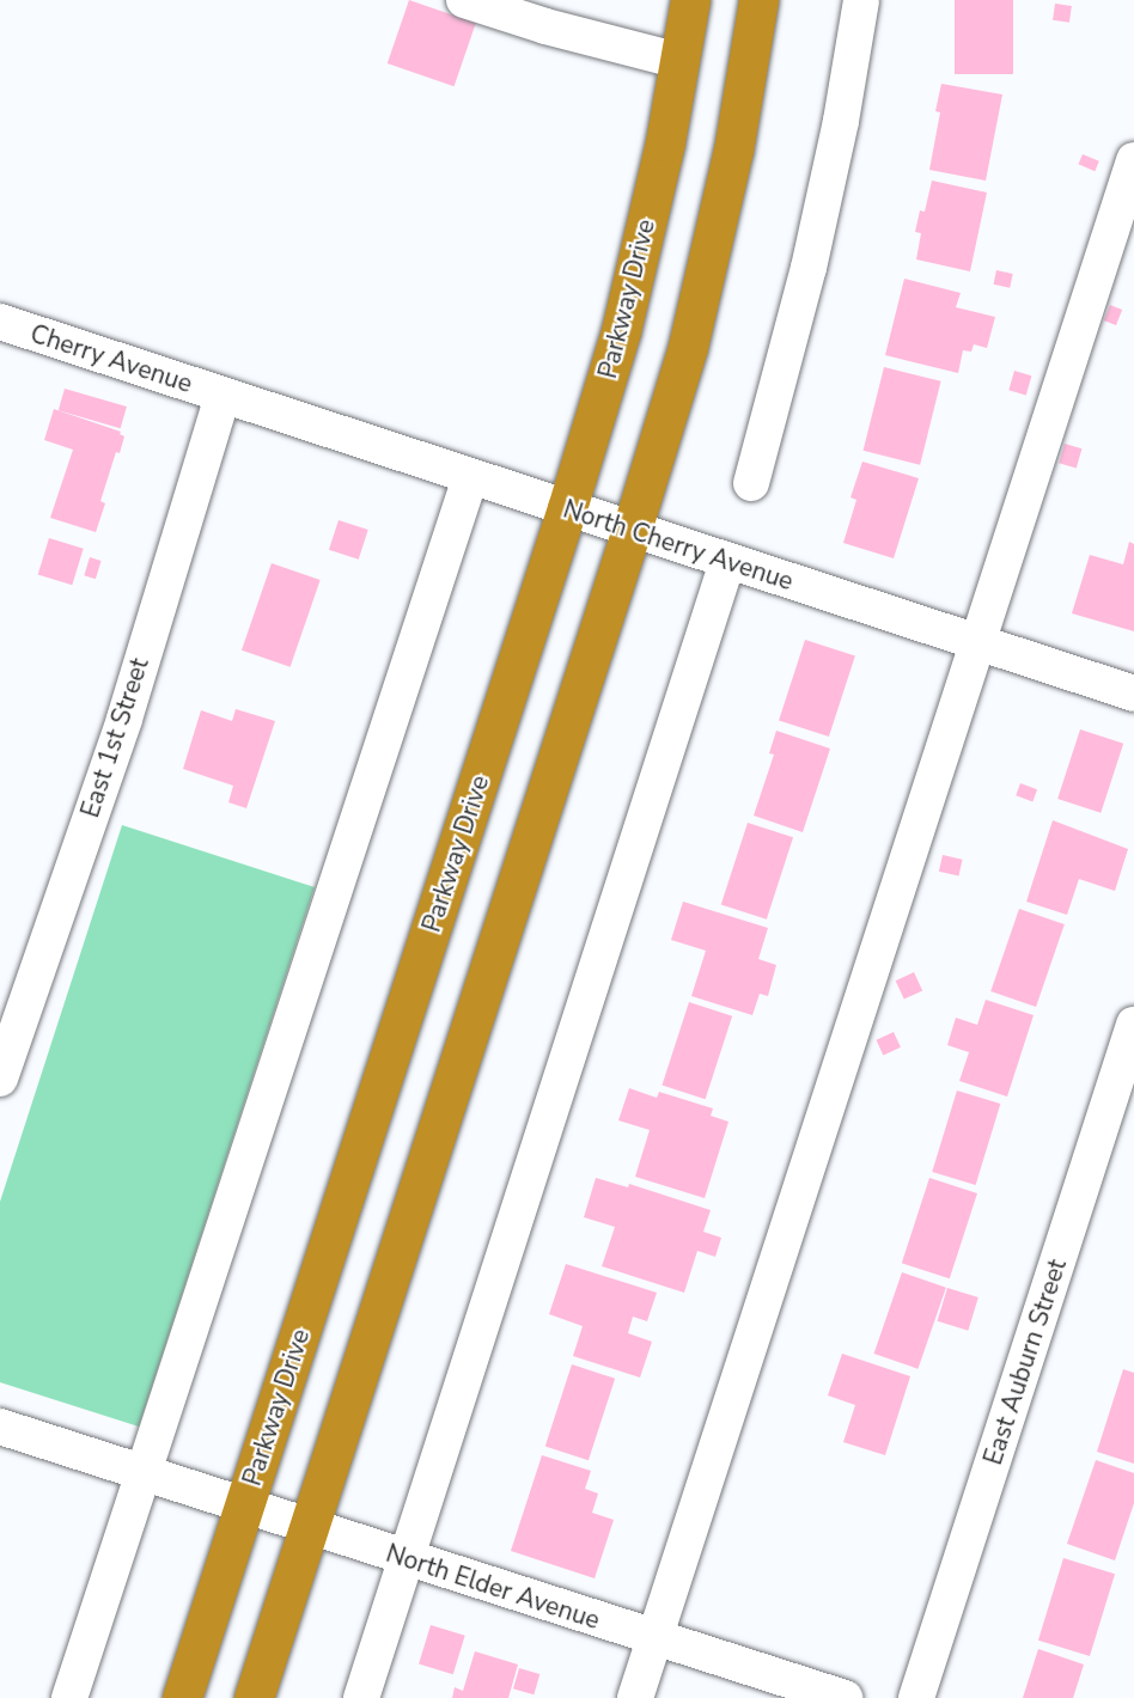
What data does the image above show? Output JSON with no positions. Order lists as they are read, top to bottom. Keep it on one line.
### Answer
{"streets":{"highway":["Parkway Drive"],"street":["Cherry Avenue","North Cherry Avenue","East 1st Street","East Auburn Street","North Elder Avenue"]},"crossings":[["Parkway Drive","North Cherry Avenue"],["Parkway Drive","North Elder Avenue"],["Cherry Avenue","North Cherry Avenue"],["Cherry Avenue","East 1st Street"],["North Cherry Avenue","East 1st Street"]]}
